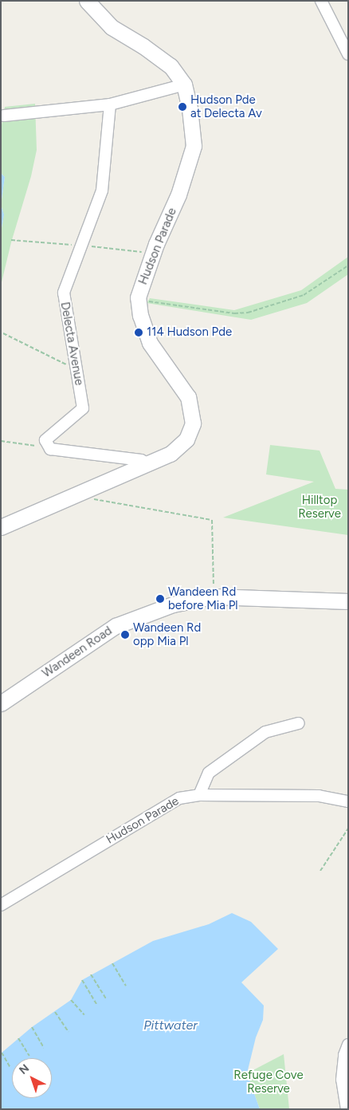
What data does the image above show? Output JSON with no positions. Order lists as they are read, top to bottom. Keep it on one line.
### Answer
{"streets":{"street":["Hudson Parade","Delecta Avenue","Wandeen Road"]},"water":["Pittwater"],"parks":["Hilltop Reserve","Refuge Cove Reserve"],"places":["Hudson Pde at Delecta Av","114 Hudson Pde","Wandeen Rd before Mia Pl","Wandeen Rd opp Mia Pl"],"north":"top left"}
